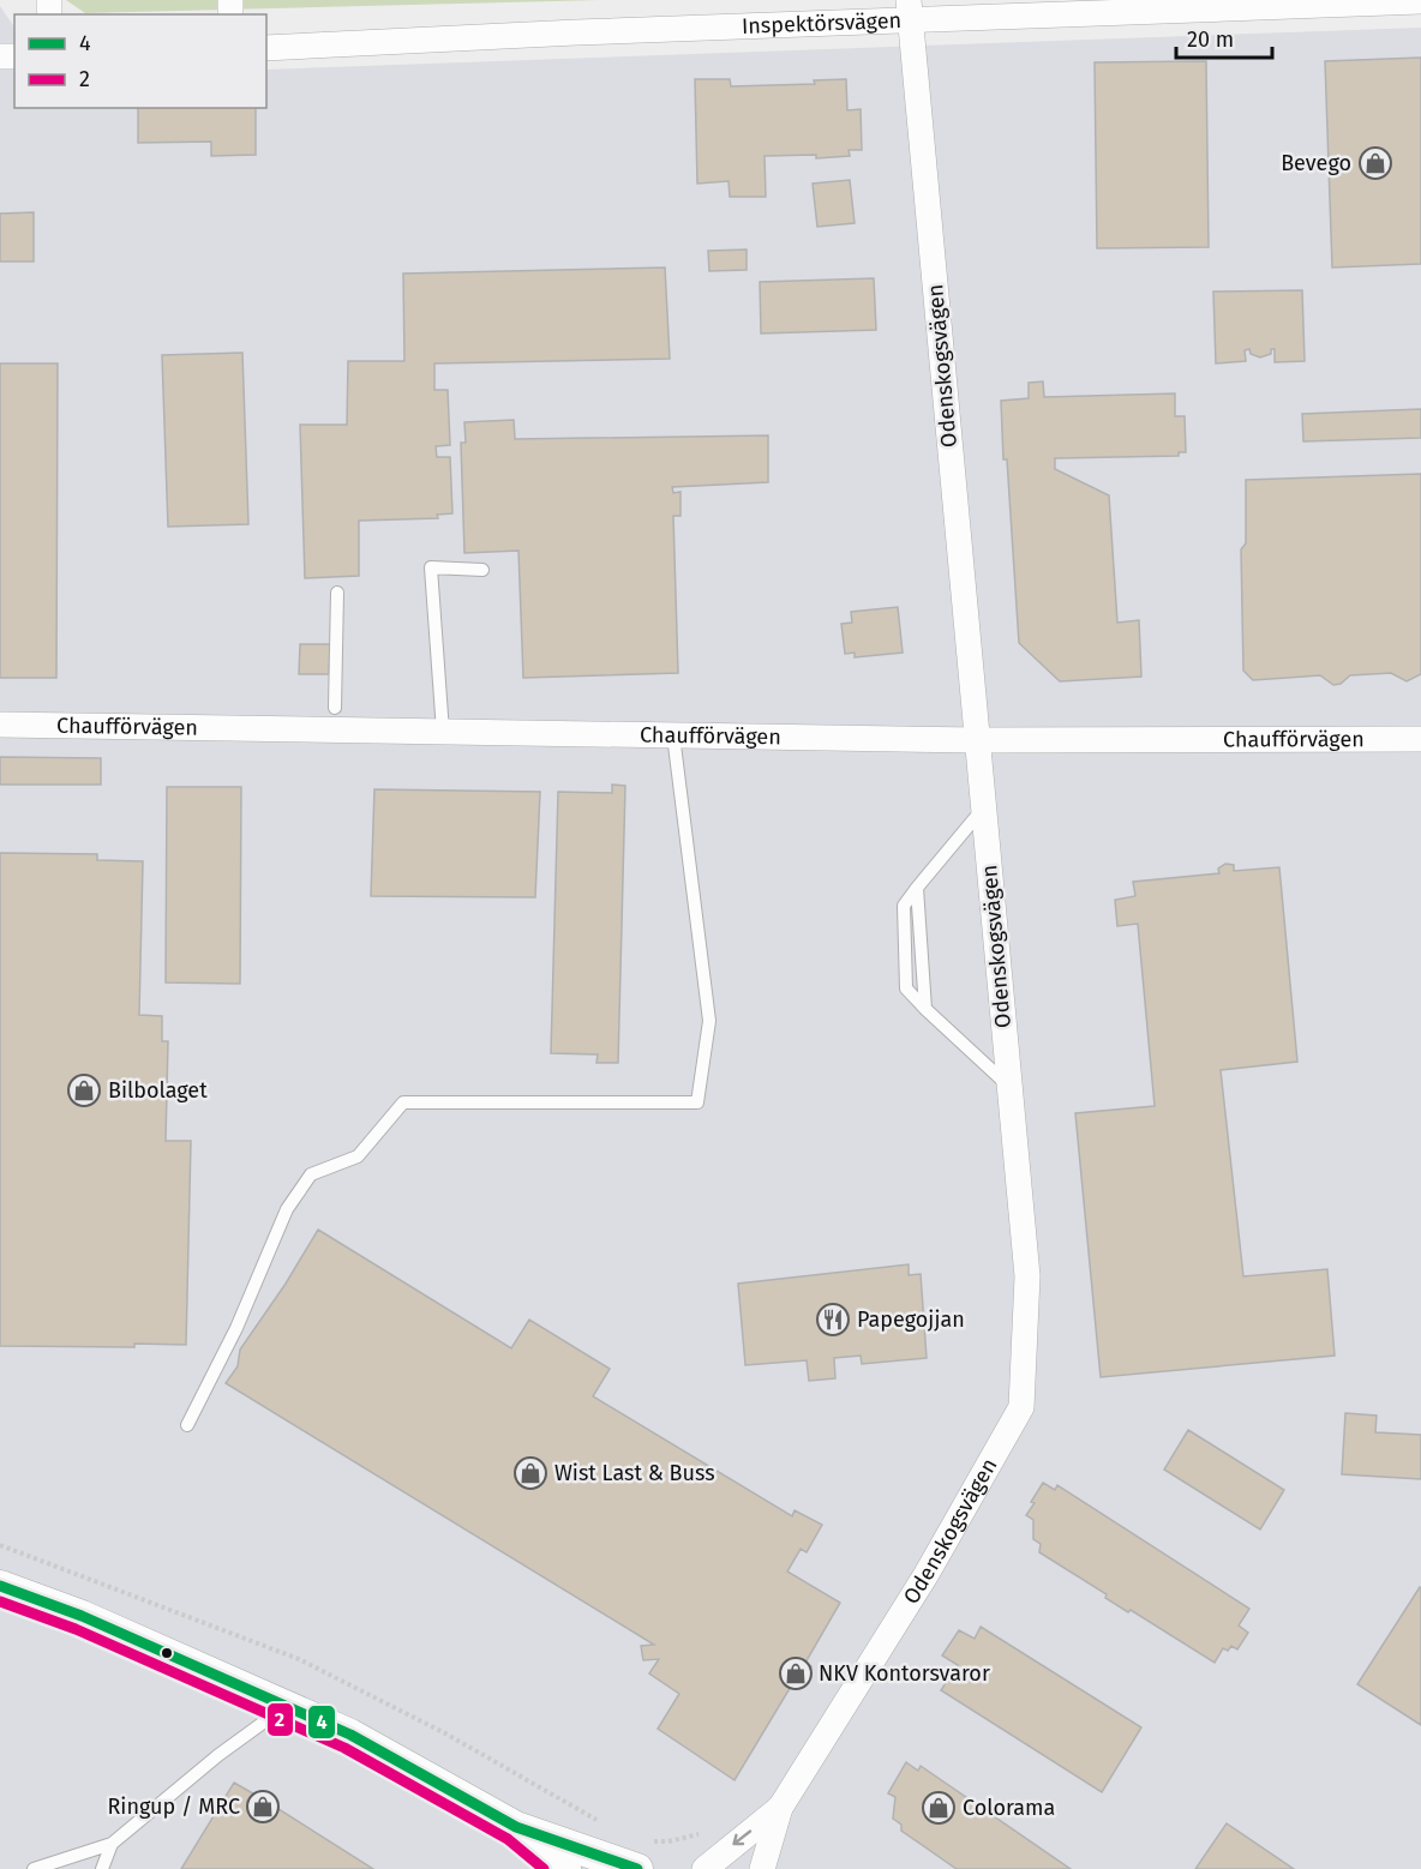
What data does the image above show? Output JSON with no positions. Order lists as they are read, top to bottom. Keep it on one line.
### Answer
{"streets":{"street":["Inspektörsvägen","Odenskogsvägen","Chaufförvägen"]},"crossings":[["Inspektörsvägen","Odenskogsvägen"],["Odenskogsvägen","Chaufförvägen"]],"places":{"shop":["Bevego","Bilbolaget","Wist Last & Buss","NKV Kontorsvaror","Ringup / MRC","Colorama"],"restaurant":["Papegojjan"]},"lines":["transit line 4","transit line 2"],"legend":["4","2"],"scale_bar":"20 m"}
